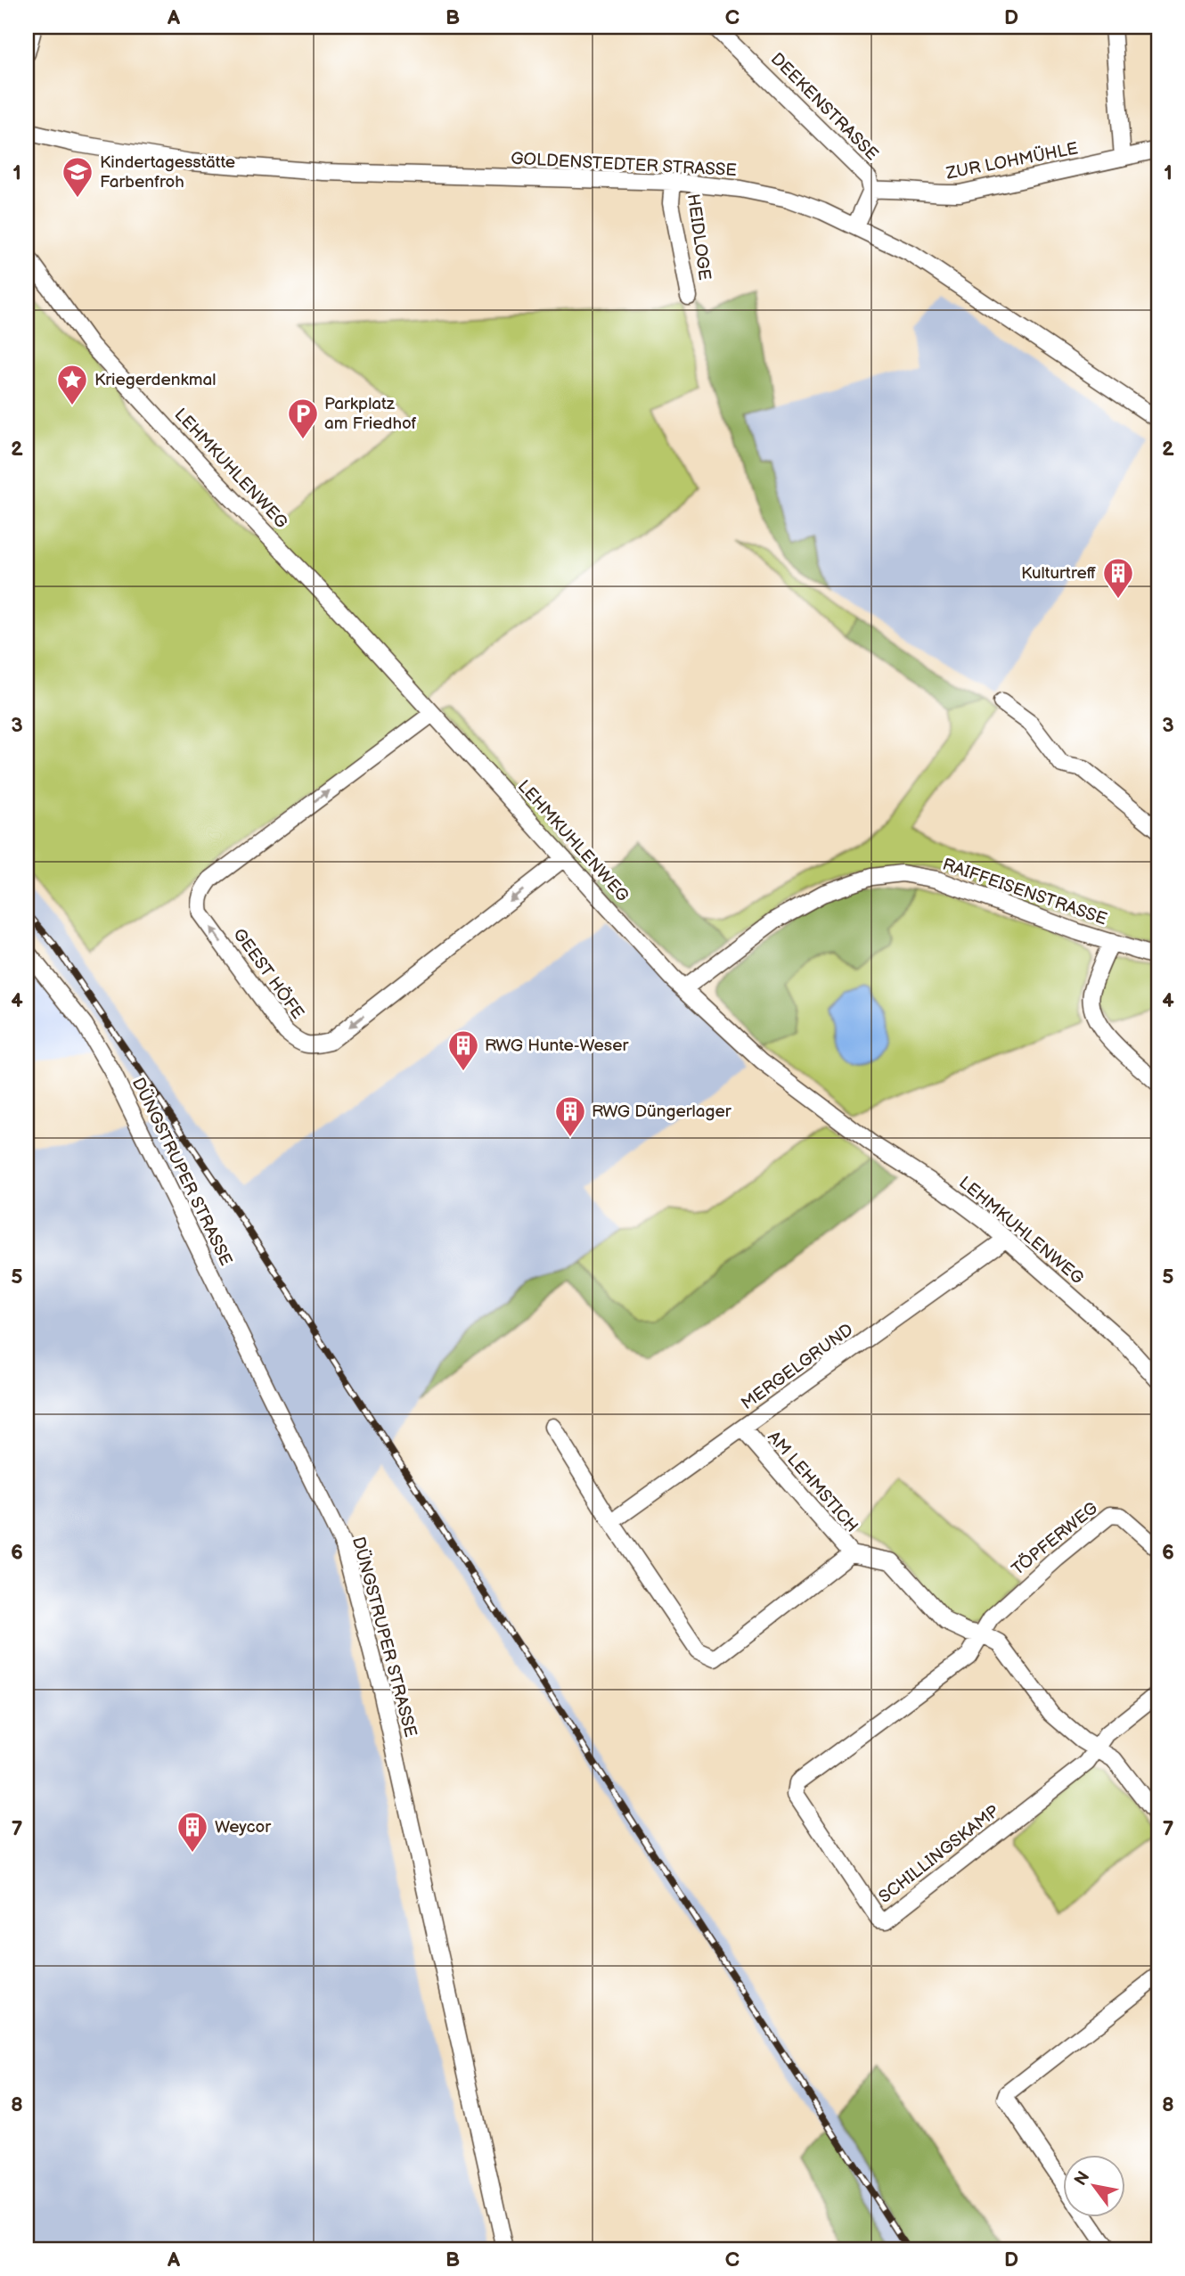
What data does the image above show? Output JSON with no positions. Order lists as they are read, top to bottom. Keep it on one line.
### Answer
{"streets":{"street":["DEEKENSTRASSE","ZUR LOHMÜHLE","GOLDENSTEDTER STRASSE","HEIDLOGE","LEHMKUHLENWEG","RAIFFEISENSTRASSE","GEEST HÖFE","DÜNGSTRUPER STRASSE","MERGELGRUND","AM LEHMSTICH","TÖPFERWEG","SCHILLINGSKAMP"]},"crossings":[["DEEKENSTRASSE","ZUR LOHMÜHLE"],["DEEKENSTRASSE","GOLDENSTEDTER STRASSE"],["GOLDENSTEDTER STRASSE","HEIDLOGE"],["LEHMKUHLENWEG","RAIFFEISENSTRASSE"],["LEHMKUHLENWEG","GEEST HÖFE"],["LEHMKUHLENWEG","MERGELGRUND"],["MERGELGRUND","AM LEHMSTICH"],["AM LEHMSTICH","TÖPFERWEG"],["AM LEHMSTICH","SCHILLINGSKAMP"],["TÖPFERWEG","SCHILLINGSKAMP"]],"places":{"school or university":["Kindertagesstätte Farbenfroh"],"place":["Kriegerdenkmal"],"parking":["Parkplatz am Friedhof"],"building":["Kulturtreff","RWG Hunte-Weser","RWG Düngerlager","Weycor"]},"north":"top left","grid":{"columns":["A","B","C","D"],"rows":["1","2","3","4","5","6","7","8"]}}
